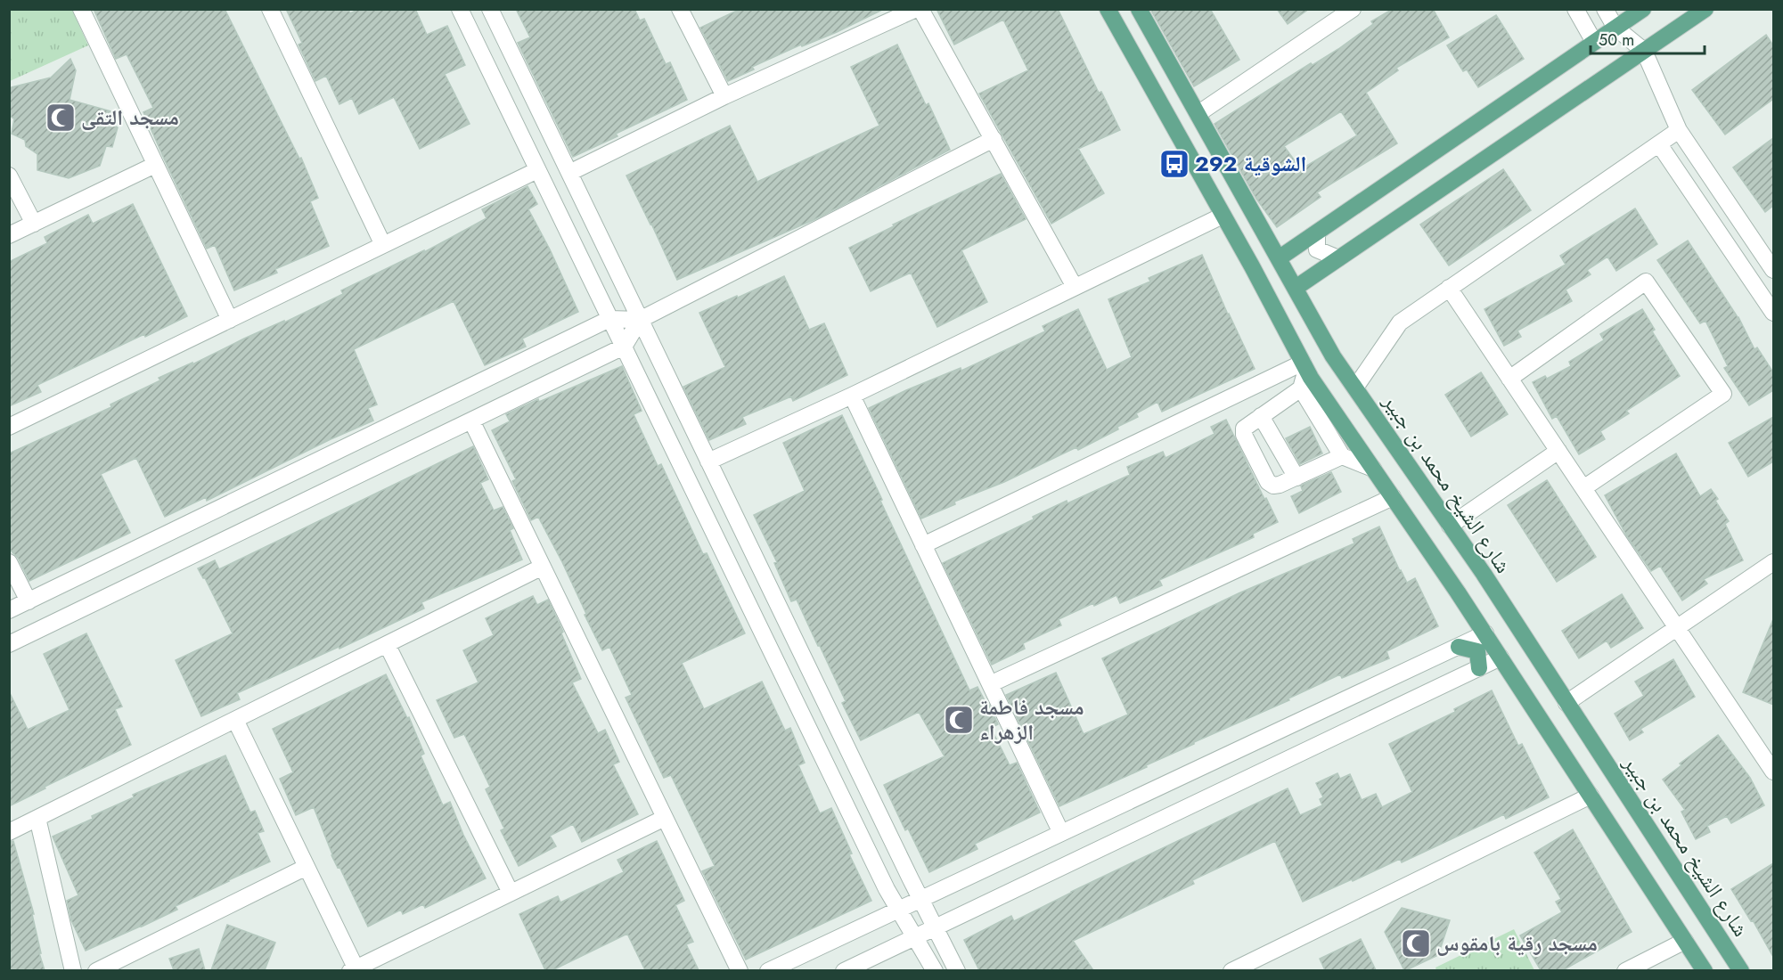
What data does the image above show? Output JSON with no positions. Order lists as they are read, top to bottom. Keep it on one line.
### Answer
{"streets":{"main road":["شارع الشيخ محمد بن جبير"]},"places":{"mosque":["مسجد التقى","مسجد فاطمة الزهراء","مسجد رقية بامقوس"],"bus stop":["الشوقية 292"]},"scale_bar":"50 m"}
